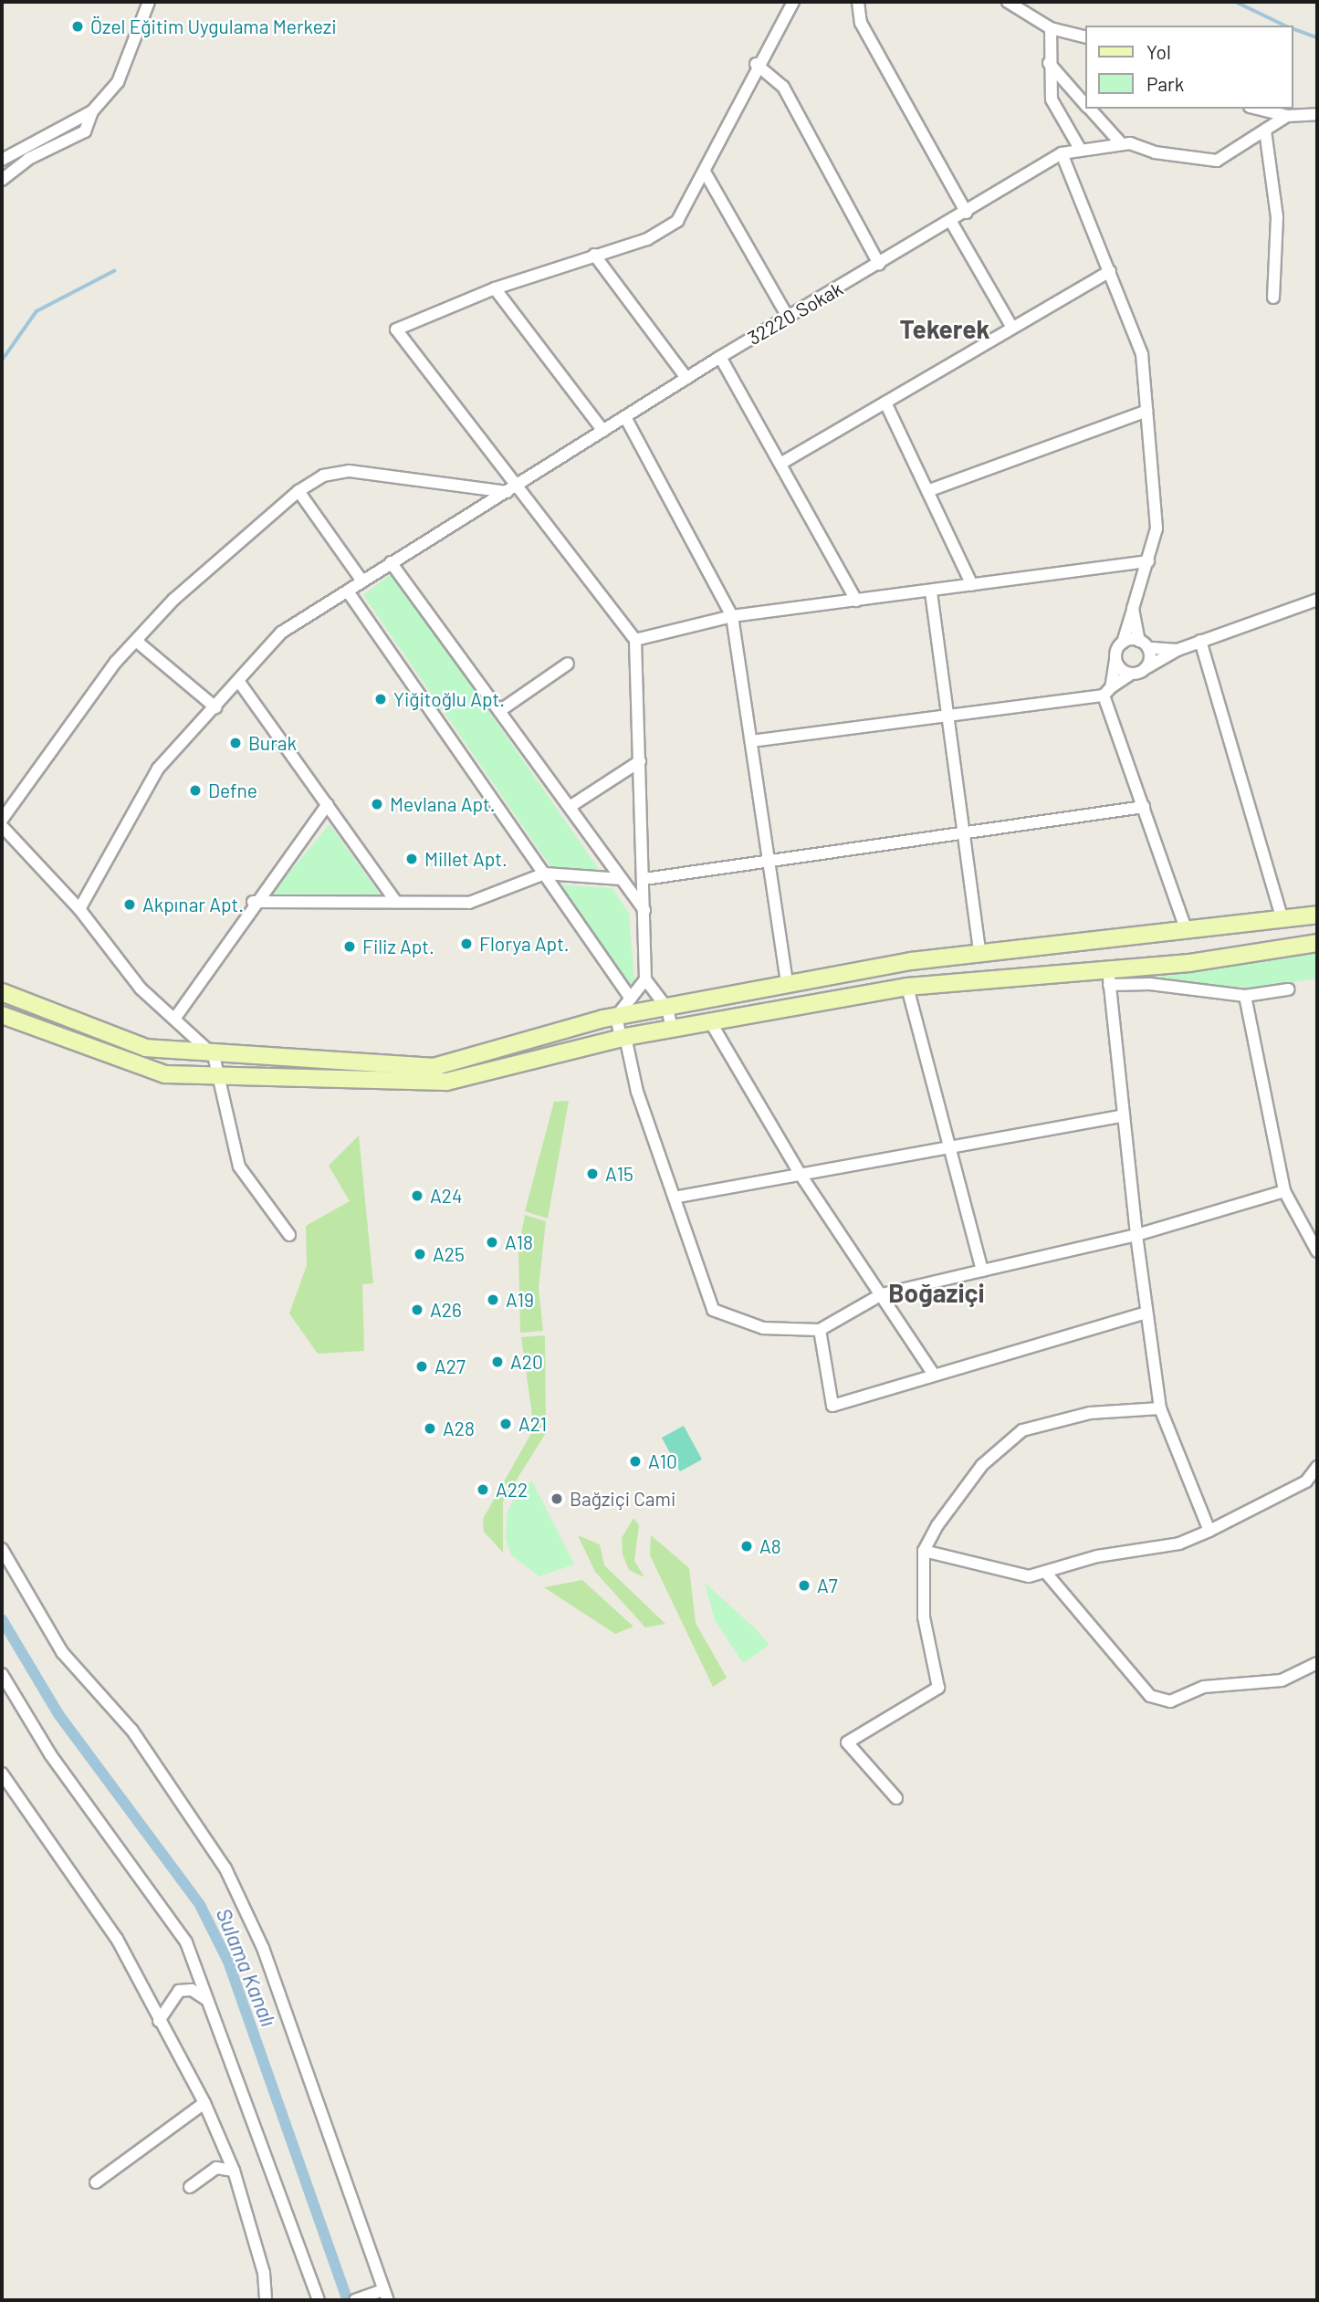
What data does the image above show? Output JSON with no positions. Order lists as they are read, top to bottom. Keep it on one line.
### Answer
{"streets":{"street":["32220 Sokak"]},"districts":["Tekerek","Boğaziçi"],"water":["Sulama Kanalı"],"places":["Özel Eğitim Uygulama Merkezi","Yiğitoğlu Apt.","Burak","Defne","Mevlana Apt.","Millet Apt.","Akpınar Apt.","Florya Apt.","Filiz Apt.","A15","A24","A18","A25","A19","A26","A20","A27","A21","A28","A10","A22","Bağziçi Cami","A8","A7"],"legend":["Yol","Park"]}
